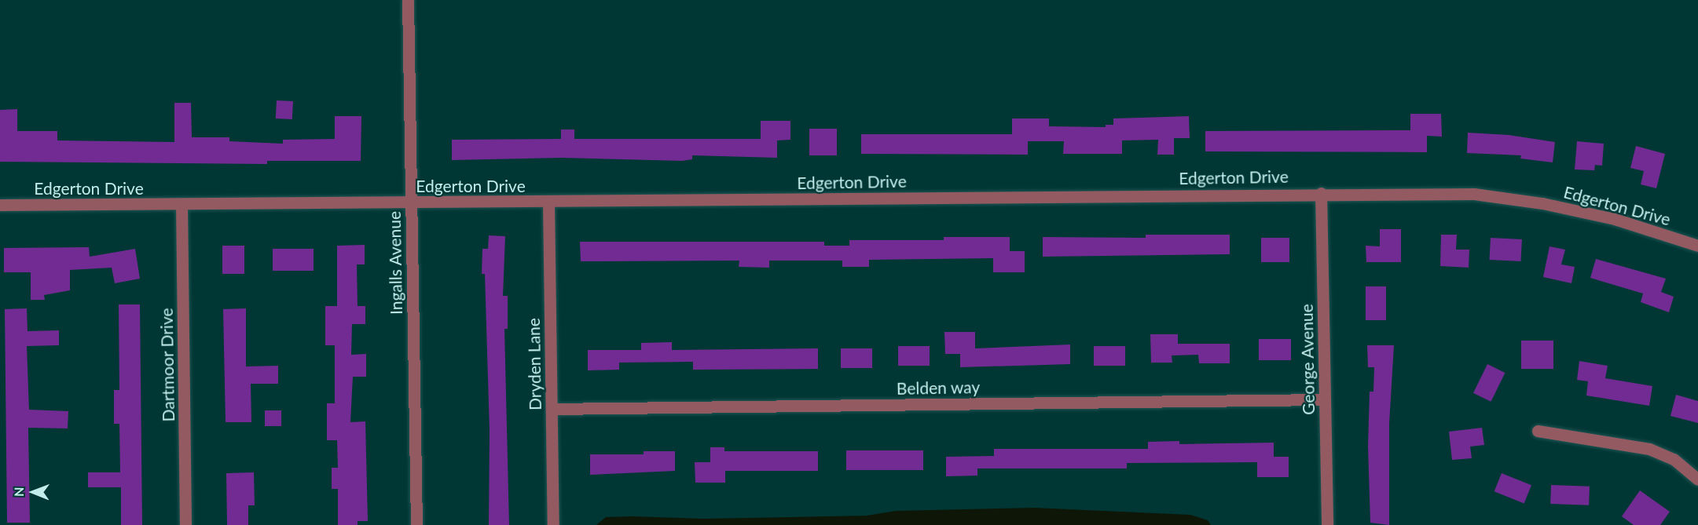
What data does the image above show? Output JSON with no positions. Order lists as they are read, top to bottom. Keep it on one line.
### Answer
{"streets":{"street":["Edgerton Drive","Ingalls Avenue","George Avenue","Dryden Lane","Dartmoor Drive","Belden way"]},"crossings":[["Edgerton Drive","Ingalls Avenue"],["Edgerton Drive","George Avenue"],["Edgerton Drive","Dryden Lane"],["Edgerton Drive","Dartmoor Drive"],["George Avenue","Belden way"],["Dryden Lane","Belden way"]],"north":"left"}
